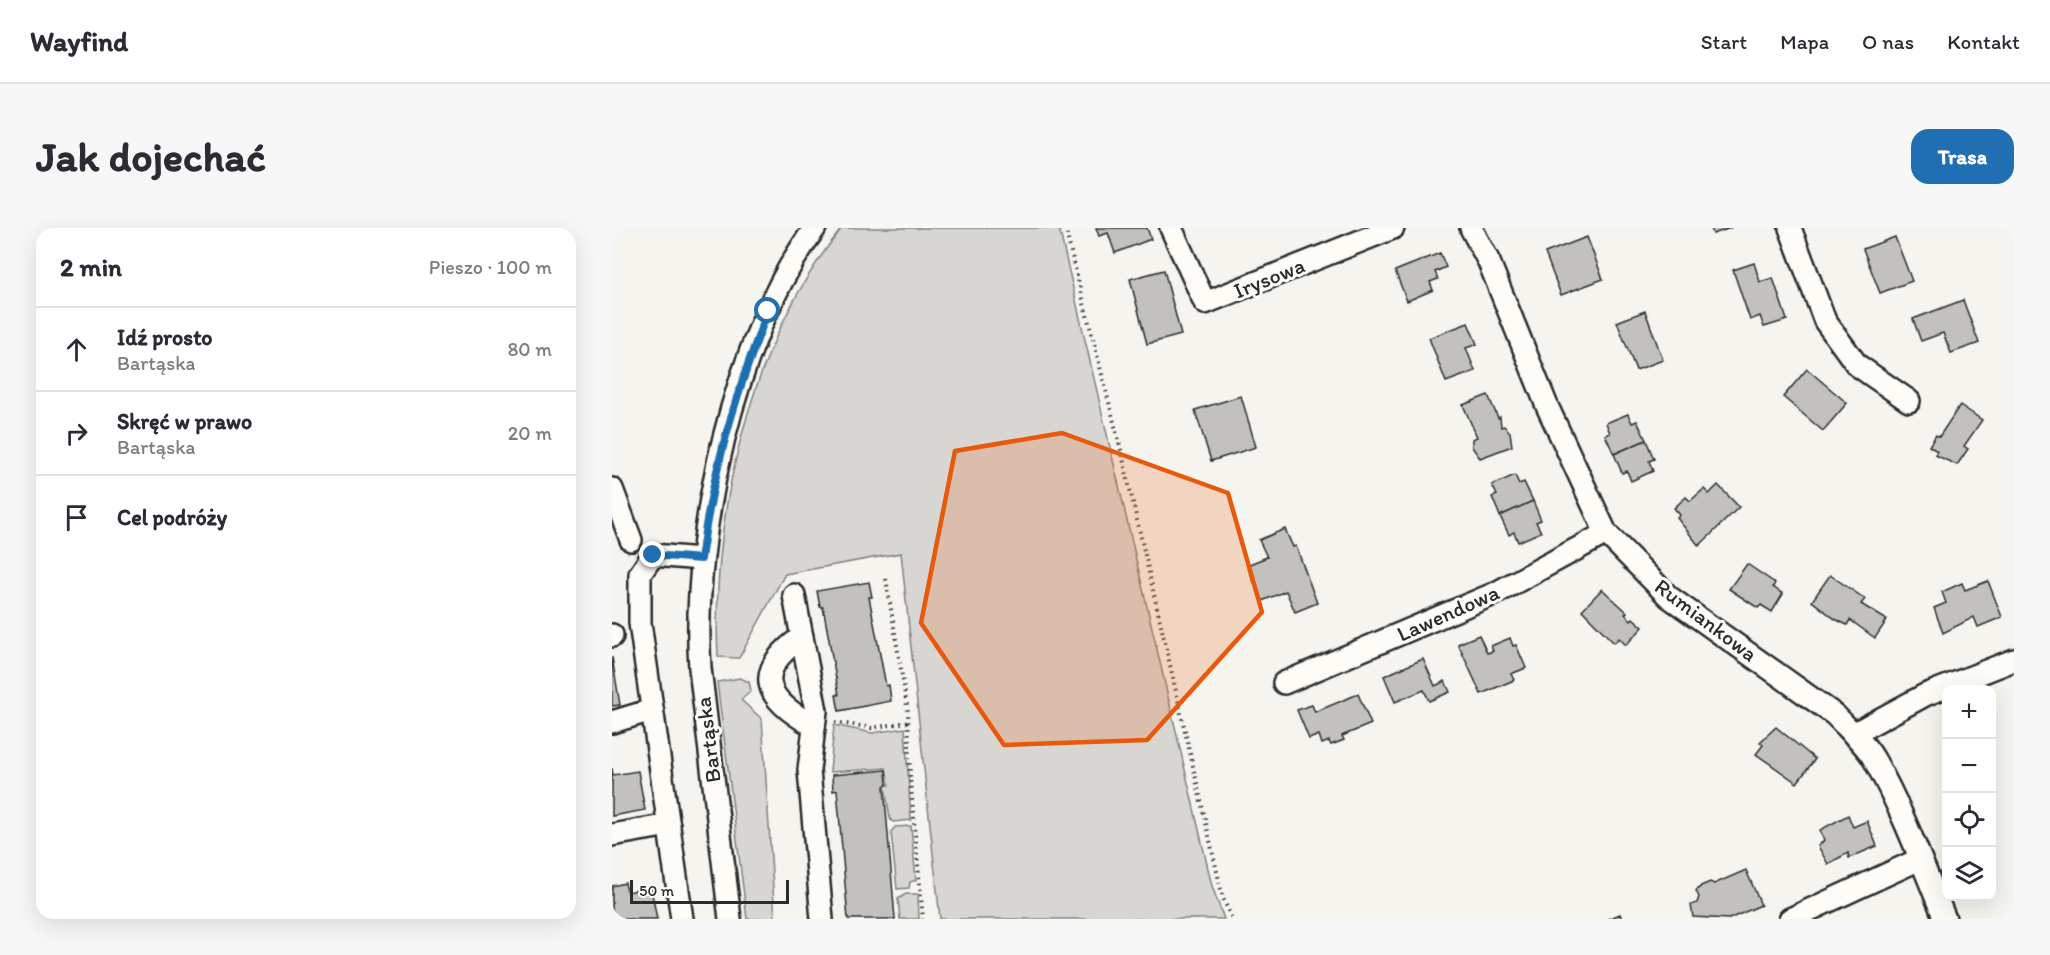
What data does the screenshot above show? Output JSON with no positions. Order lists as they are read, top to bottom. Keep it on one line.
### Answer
{"streets":{"street":["Irysowa","Lawendowa","Rumiankowa","Bartąska"]},"crossings":[["Lawendowa","Rumiankowa"]],"scale_bar":"50 m","page":{"header":"Wayfind","nav":["Start","Mapa","O nas","Kontakt"],"buttons":"Trasa","title":"Jak dojechać","heading":["2 min","Pieszo · 100 m"],"list":[["Idź prosto","Bartąska","80 m"],["Skręć w prawo","Bartąska","20 m"],"Cel podróży"],"map_buttons":["+","−"],"scale":"50 m"}}
